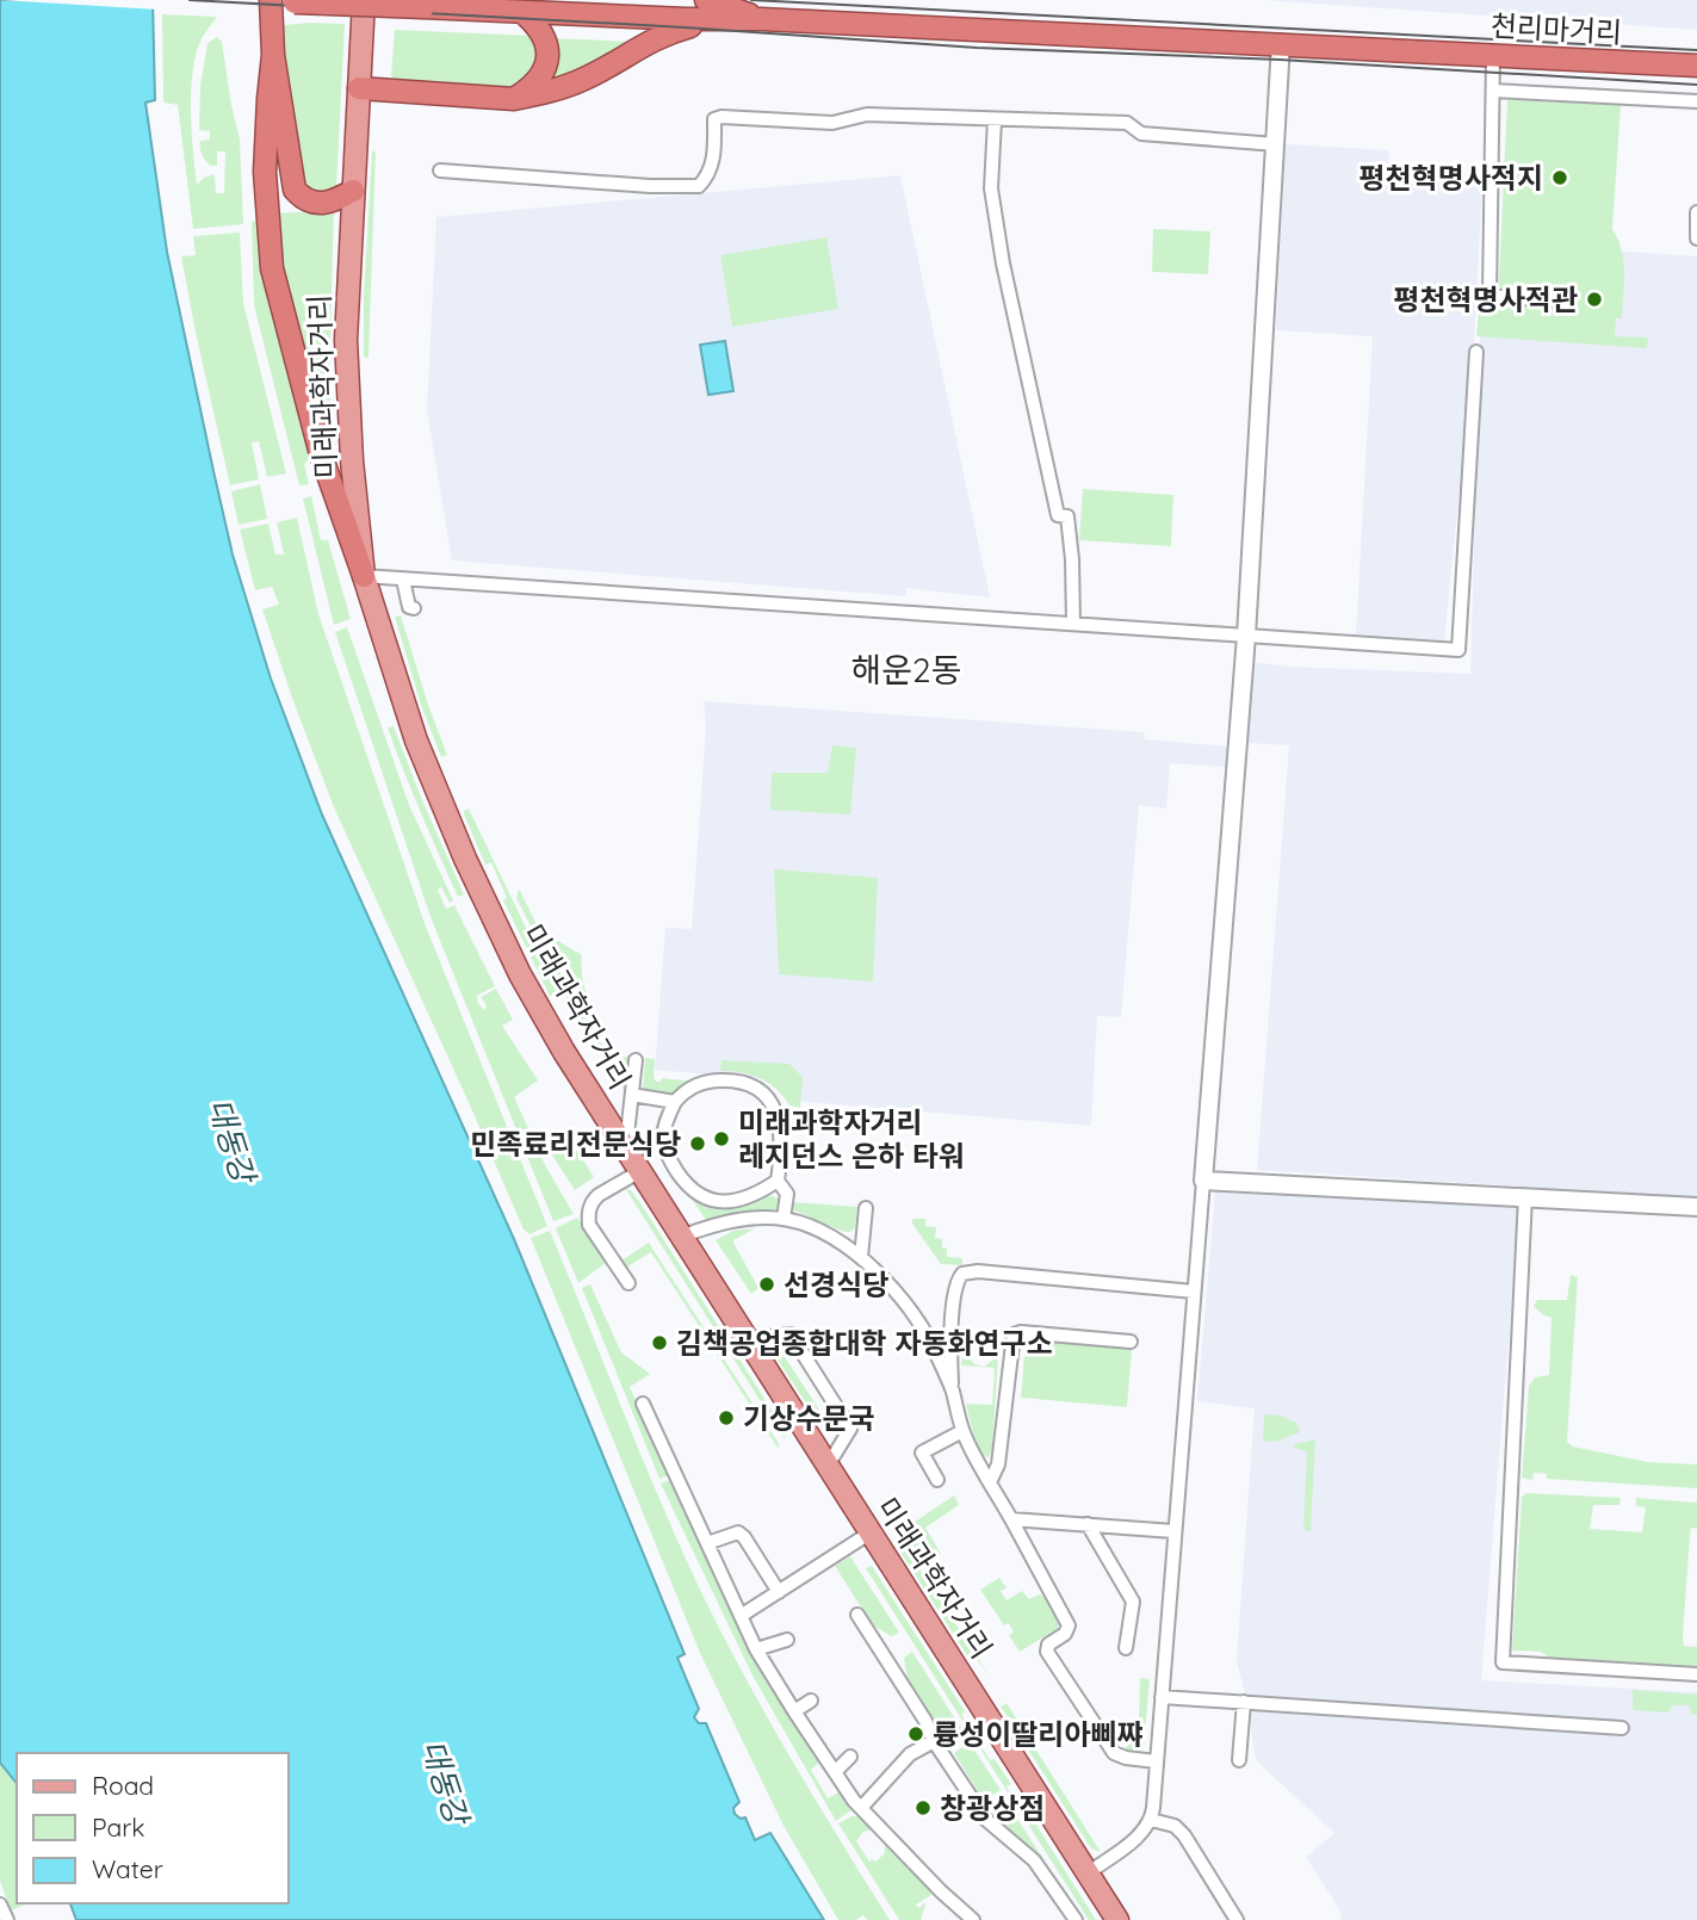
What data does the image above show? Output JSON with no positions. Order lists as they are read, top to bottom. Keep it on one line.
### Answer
{"streets":{"highway":["천리마거리"],"main road":["미래과학자거리"]},"districts":["해운2동"],"water":["대동강"],"places":["평천혁명사적지","평천혁명사적관","미래과학자거리 레지던스 은하 타워","민족료리전문식당","선경식당","김책공업종합대학 자동화연구소","기상수문국","륭성이딸리아삐쨔","창광상점"],"legend":["Road","Park","Water"]}
